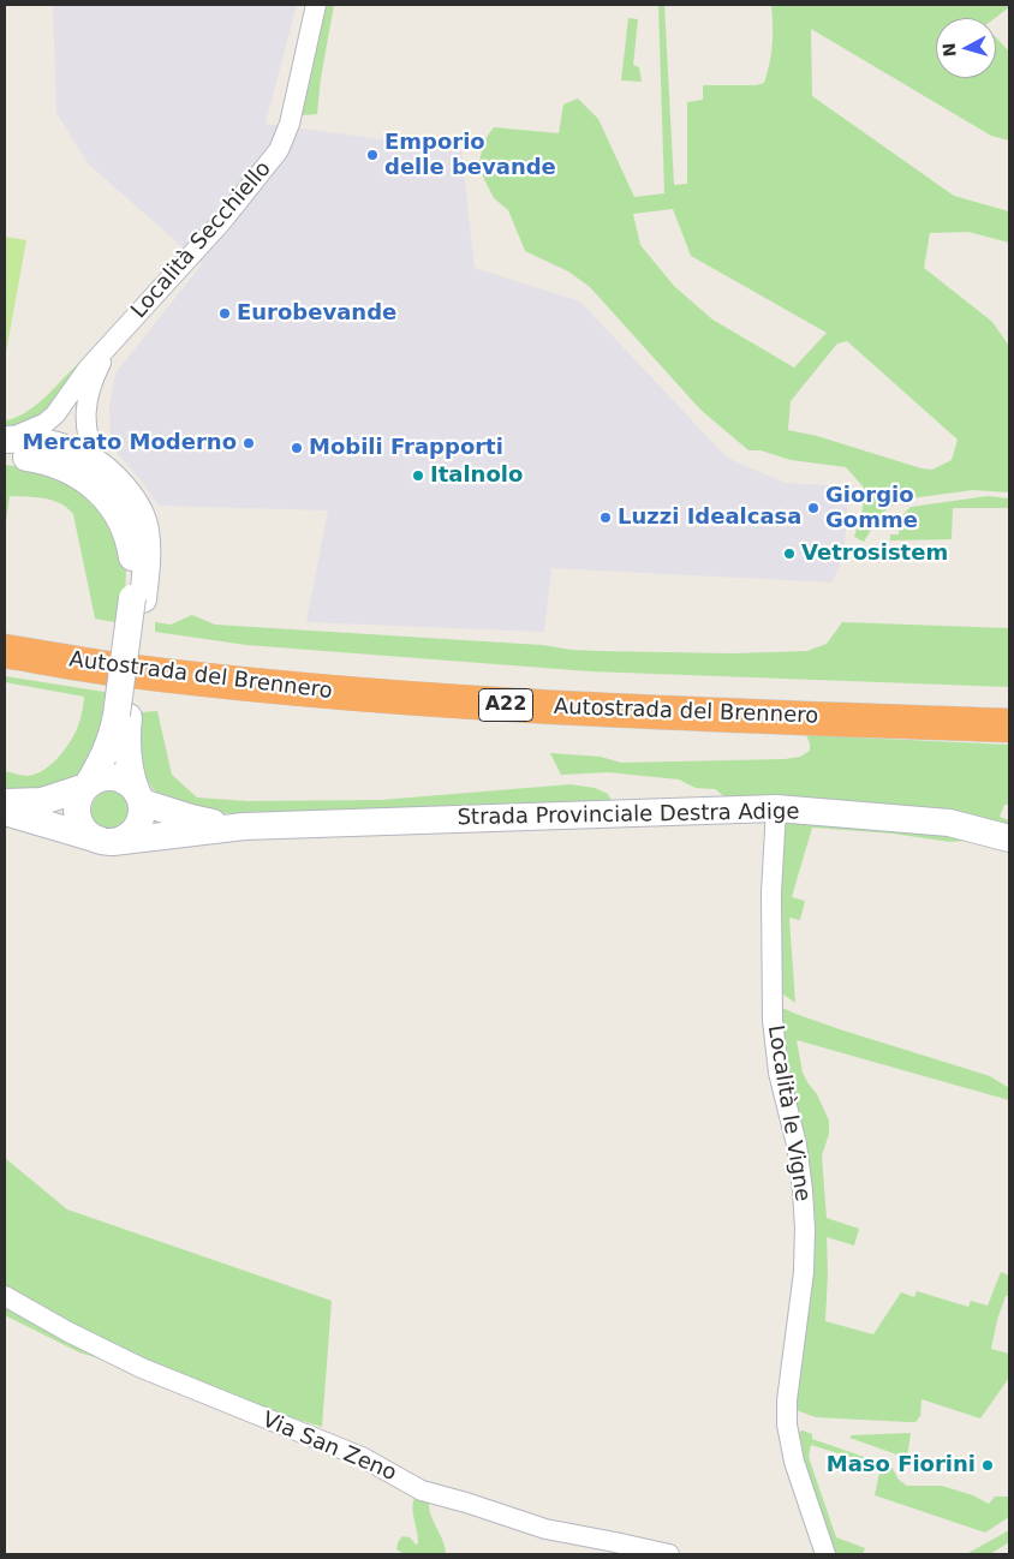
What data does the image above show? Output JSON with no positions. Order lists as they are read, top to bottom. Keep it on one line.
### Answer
{"streets":{"highway":["Autostrada del Brennero","A22"],"main road":["Strada Provinciale Destra Adige"],"street":["Località Secchiello","Località le Vigne","Via San Zeno"]},"crossings":[["Strada Provinciale Destra Adige","Località le Vigne"]],"places":["Emporio delle bevande","Eurobevande","Mercato Moderno","Mobili Frapporti","Italnolo","Giorgio Gomme","Luzzi Idealcasa","Vetrosistem","Maso Fiorini"],"north":"left"}
